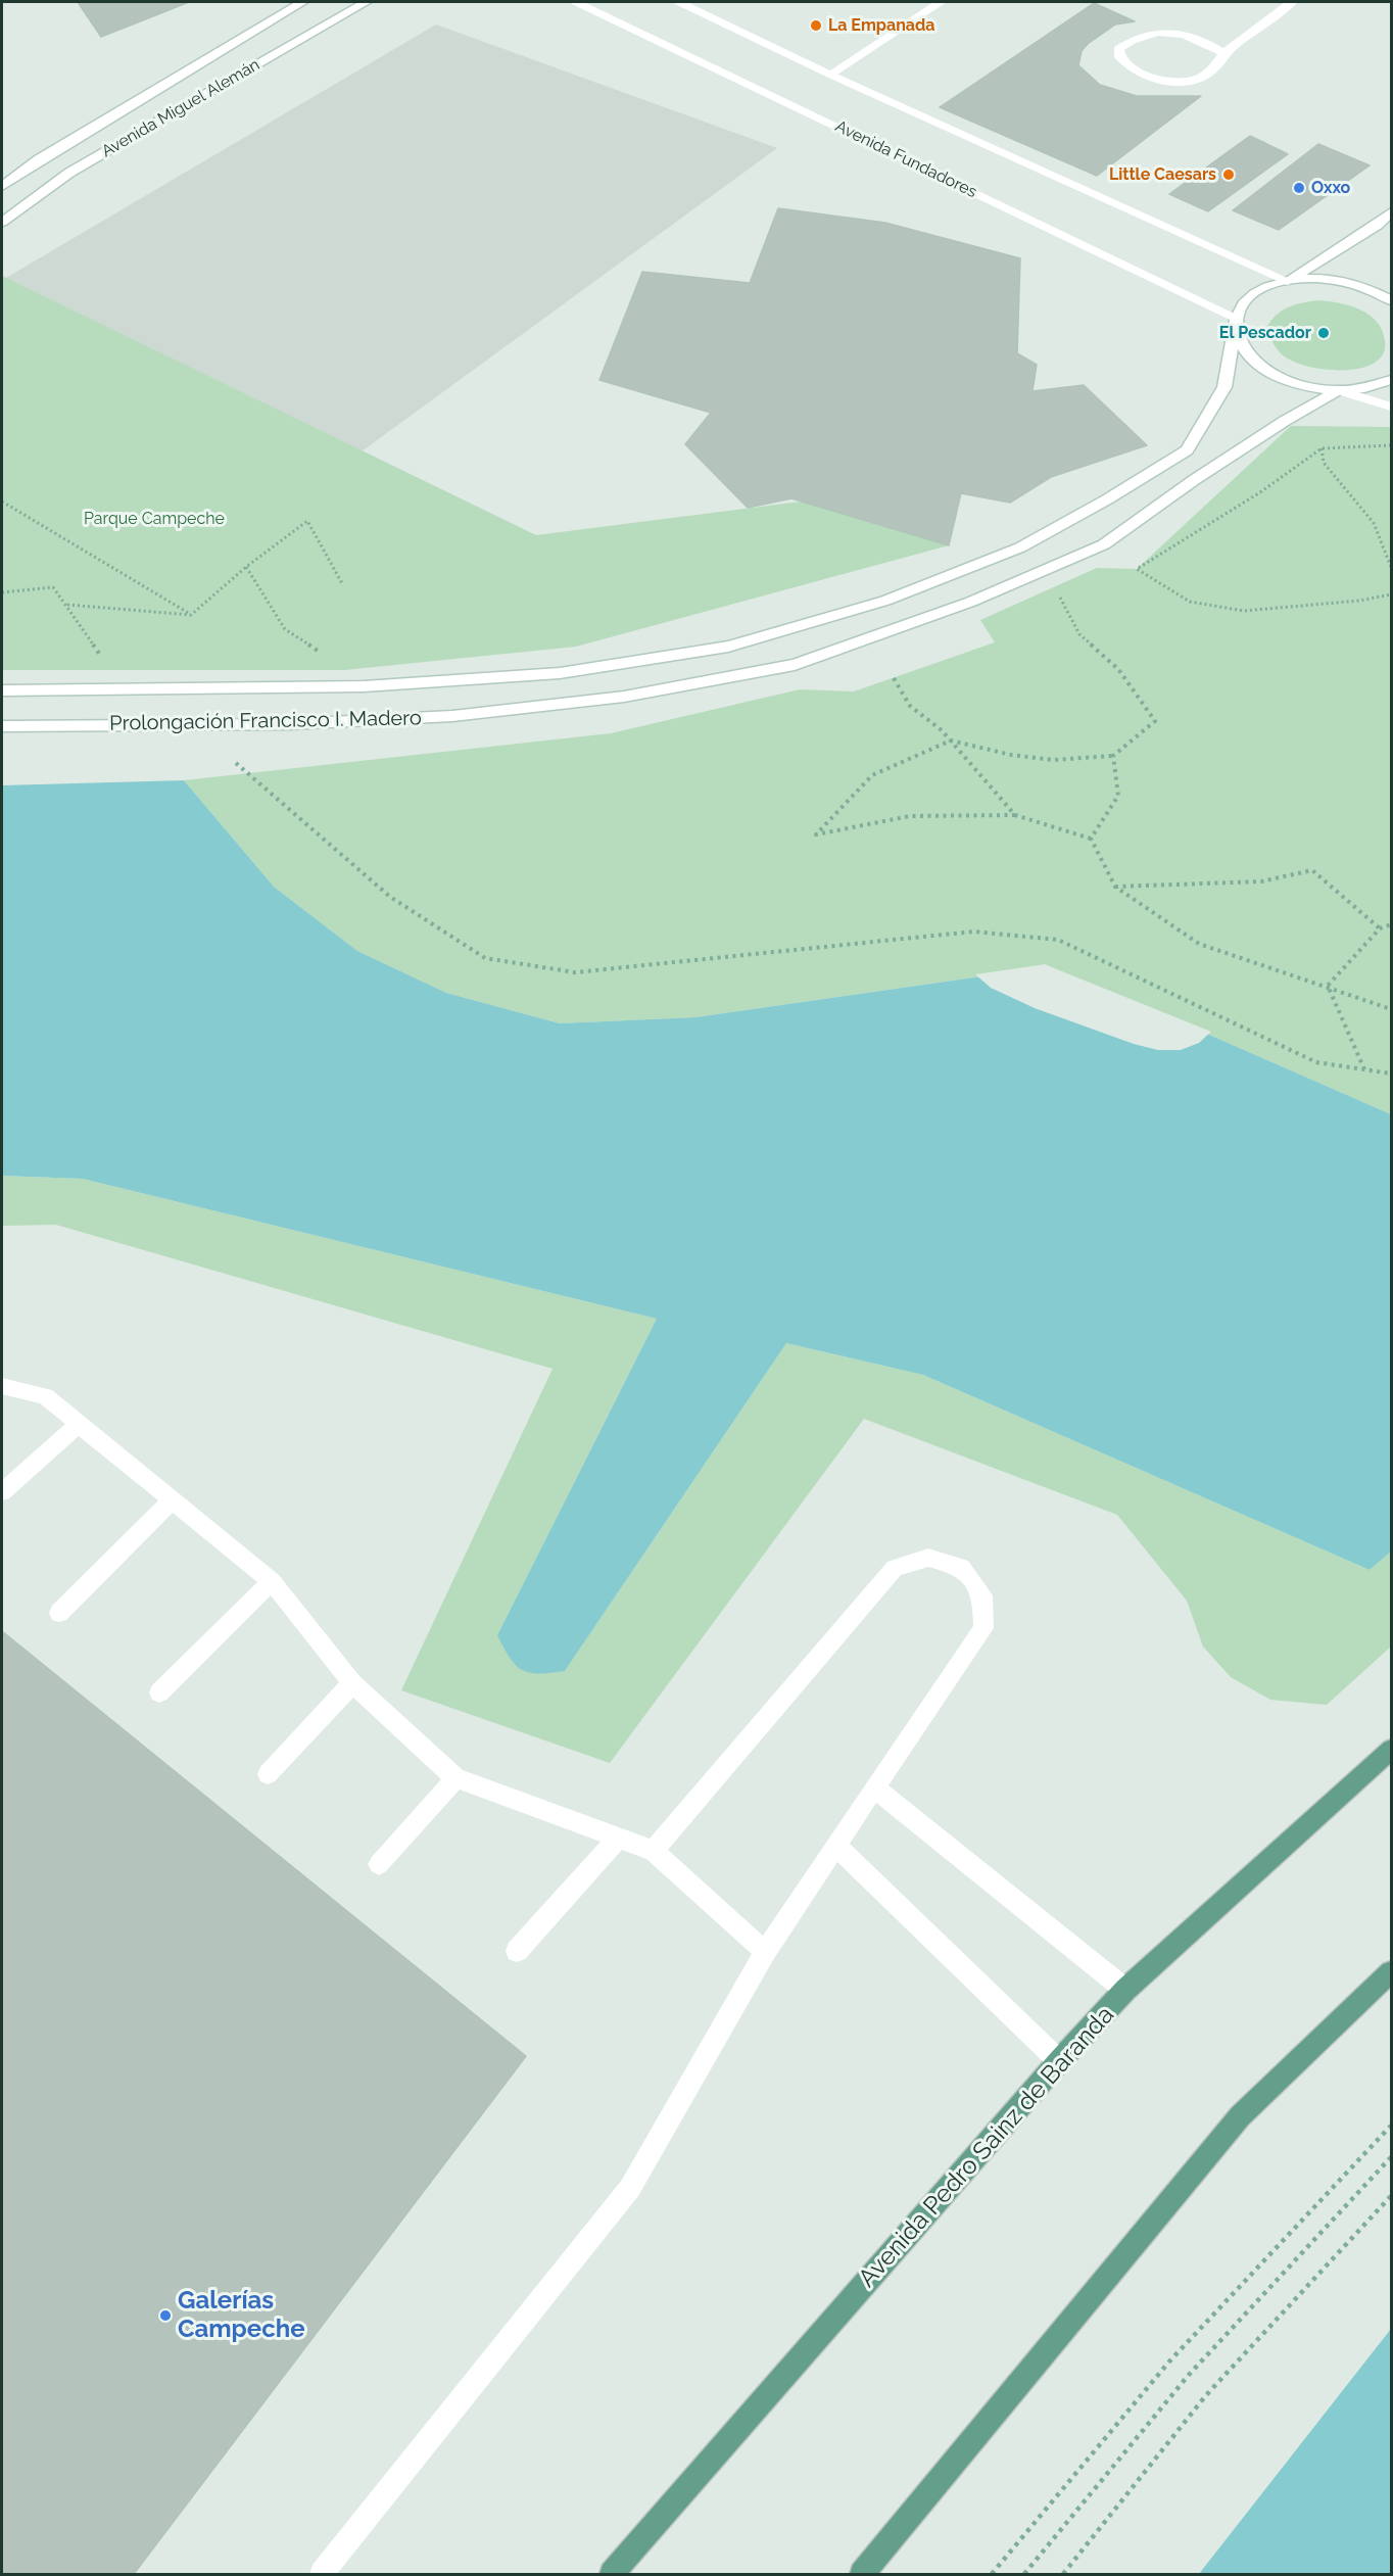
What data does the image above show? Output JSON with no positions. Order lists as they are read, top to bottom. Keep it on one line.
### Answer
{"streets":{"main road":["Avenida Miguel Alemán","Avenida Fundadores","Prolongación Francisco I. Madero","Avenida Pedro Sainz de Baranda"]},"crossings":[["Avenida Fundadores","Prolongación Francisco I. Madero"]],"parks":["Parque Campeche"],"places":["La Empanada","Little Caesars","Oxxo","El Pescador","Galerías Campeche"]}
